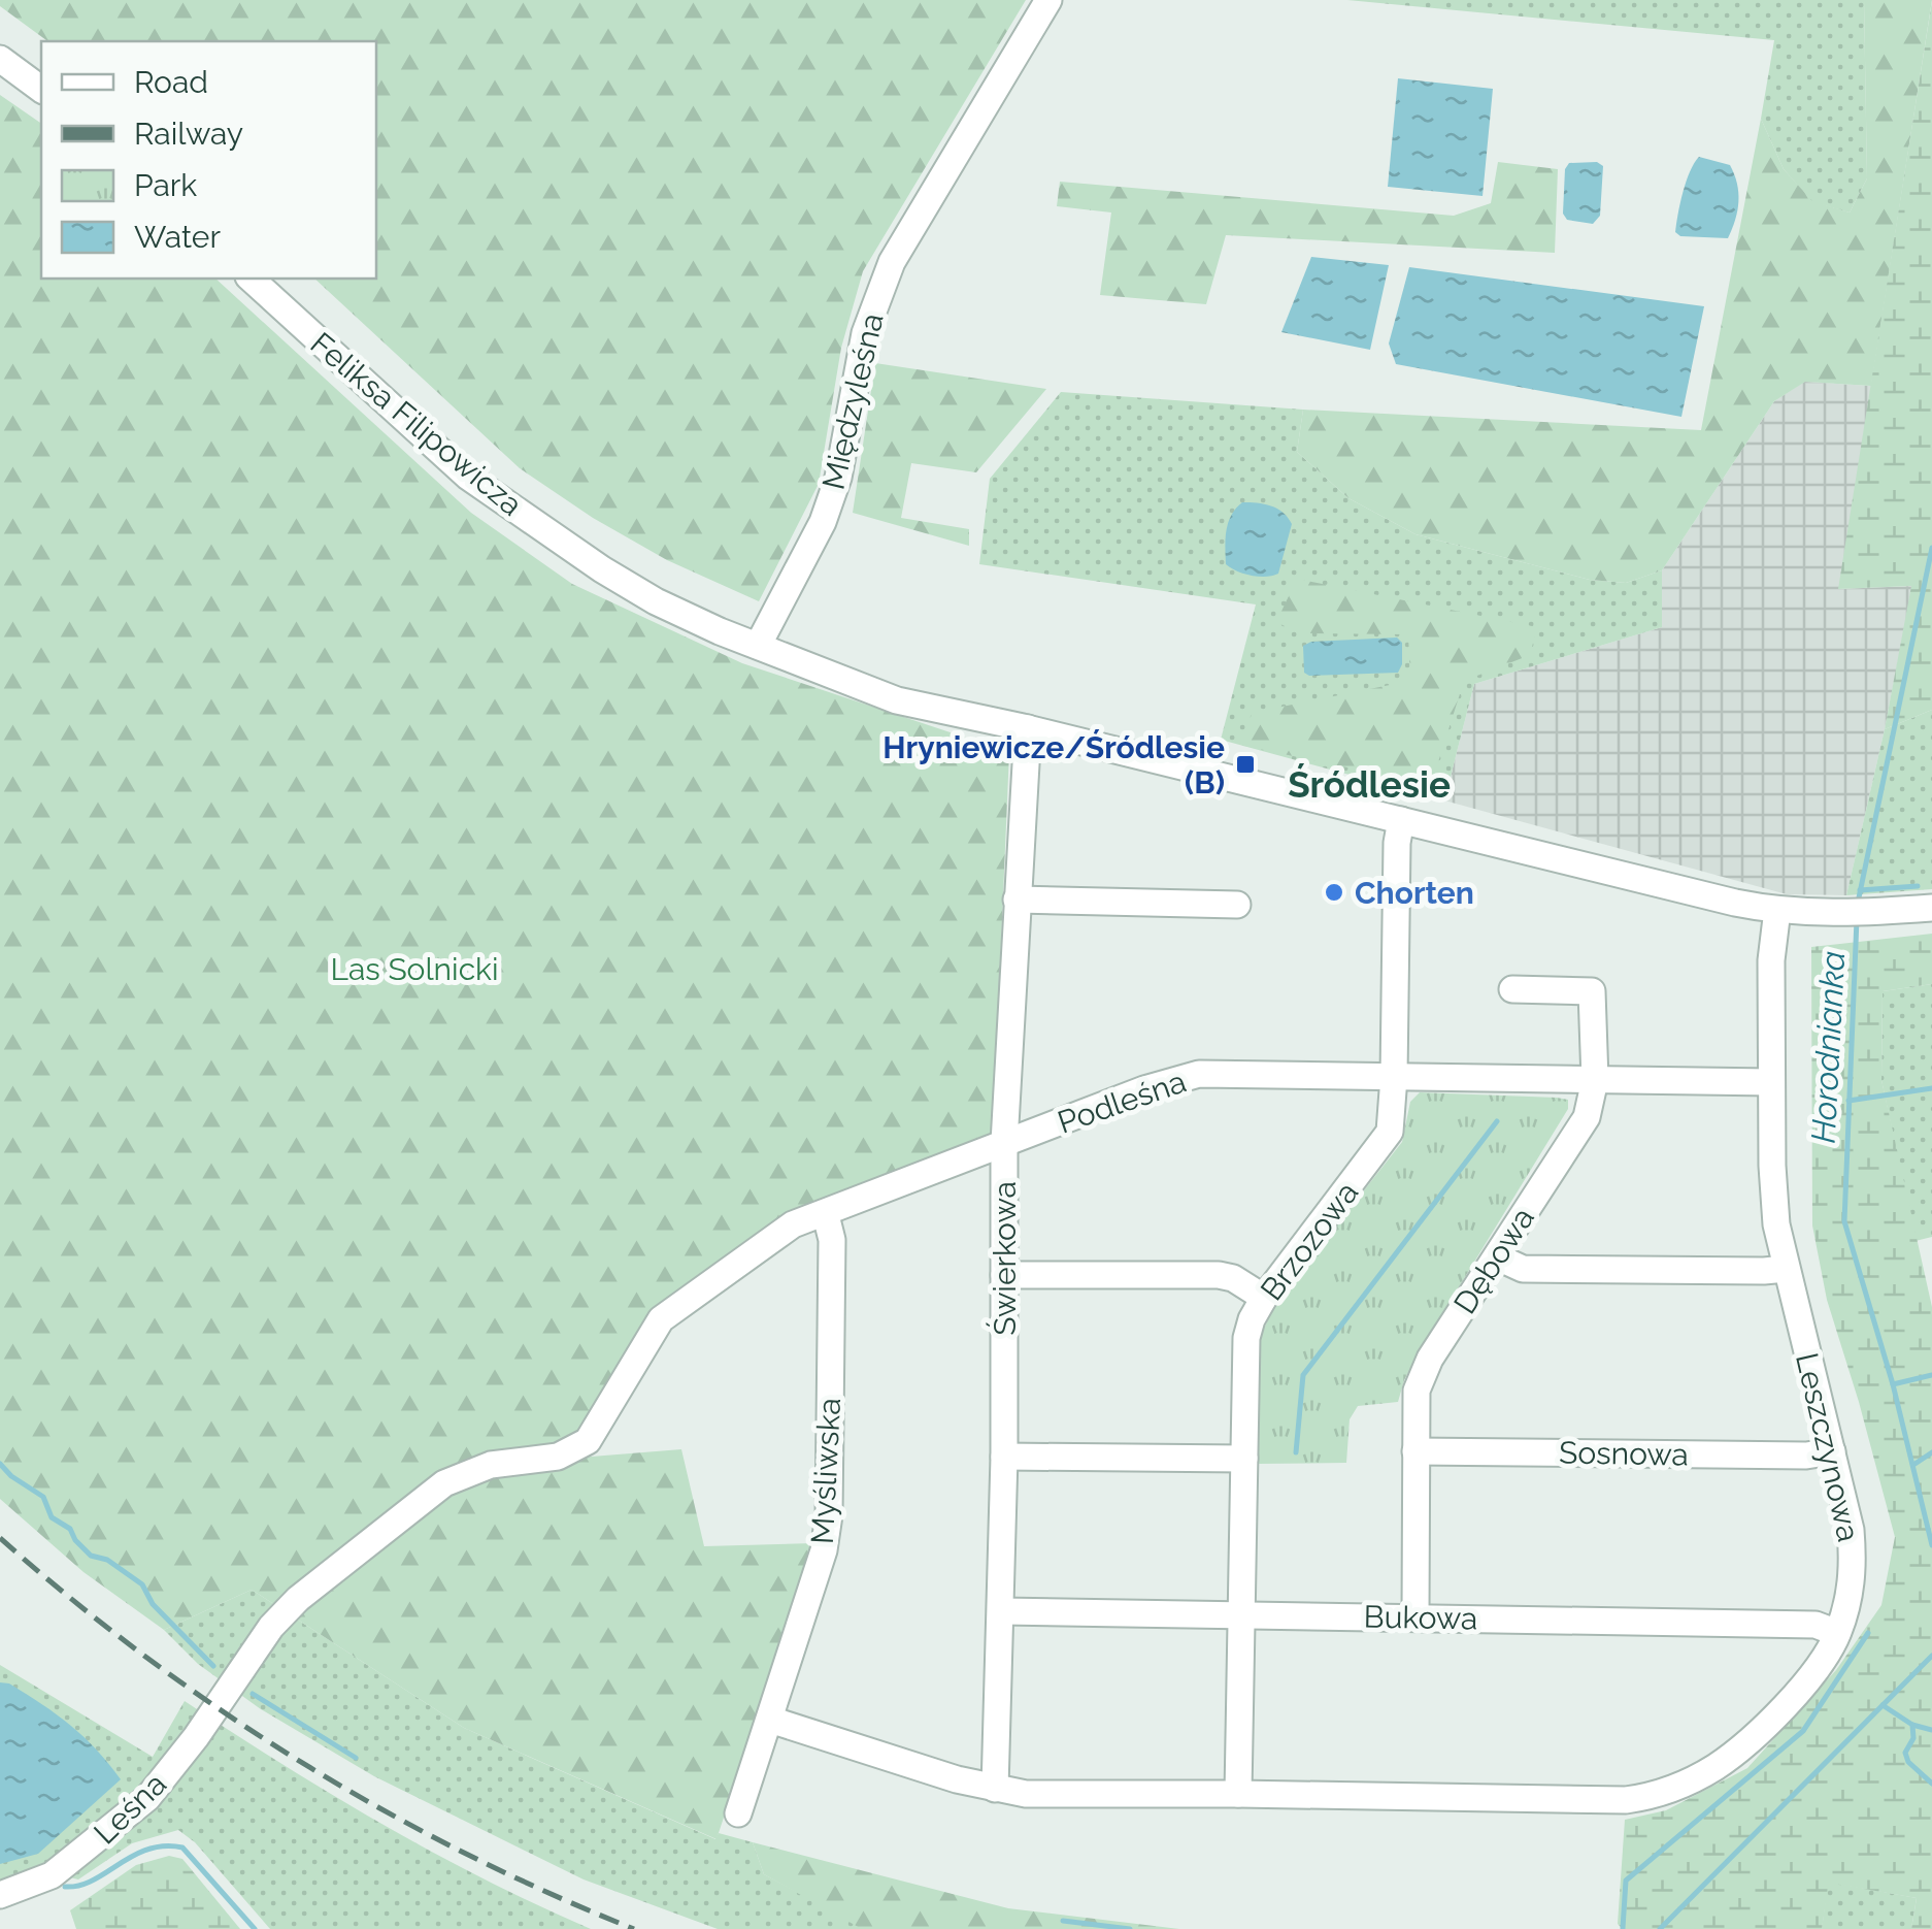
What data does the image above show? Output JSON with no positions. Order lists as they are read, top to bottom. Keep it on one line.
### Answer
{"streets":{"street":["Międzyleśna","Feliksa Filipowicza","Podleśna","Brzozowa","Świerkowa","Dębowa","Leszczynowa","Sosnowa","Myśliwska","Bukowa","Leśna"]},"crossings":[["Międzyleśna","Feliksa Filipowicza"],["Feliksa Filipowicza","Brzozowa"],["Feliksa Filipowicza","Świerkowa"],["Feliksa Filipowicza","Leszczynowa"],["Podleśna","Brzozowa"],["Podleśna","Świerkowa"],["Podleśna","Dębowa"],["Podleśna","Leszczynowa"],["Podleśna","Myśliwska"],["Podleśna","Leśna"],["Brzozowa","Leszczynowa"],["Brzozowa","Bukowa"],["Świerkowa","Leszczynowa"],["Świerkowa","Bukowa"],["Dębowa","Sosnowa"],["Dębowa","Bukowa"],["Leszczynowa","Sosnowa"],["Leszczynowa","Bukowa"]],"districts":["Śródlesie"],"water":["Horodnianka"],"parks":["Las Solnicki"],"places":{"transit":["Hryniewicze/Śródlesie (B)"],"other":["Chorten"]},"legend":["Road","Railway","Park","Water"]}
